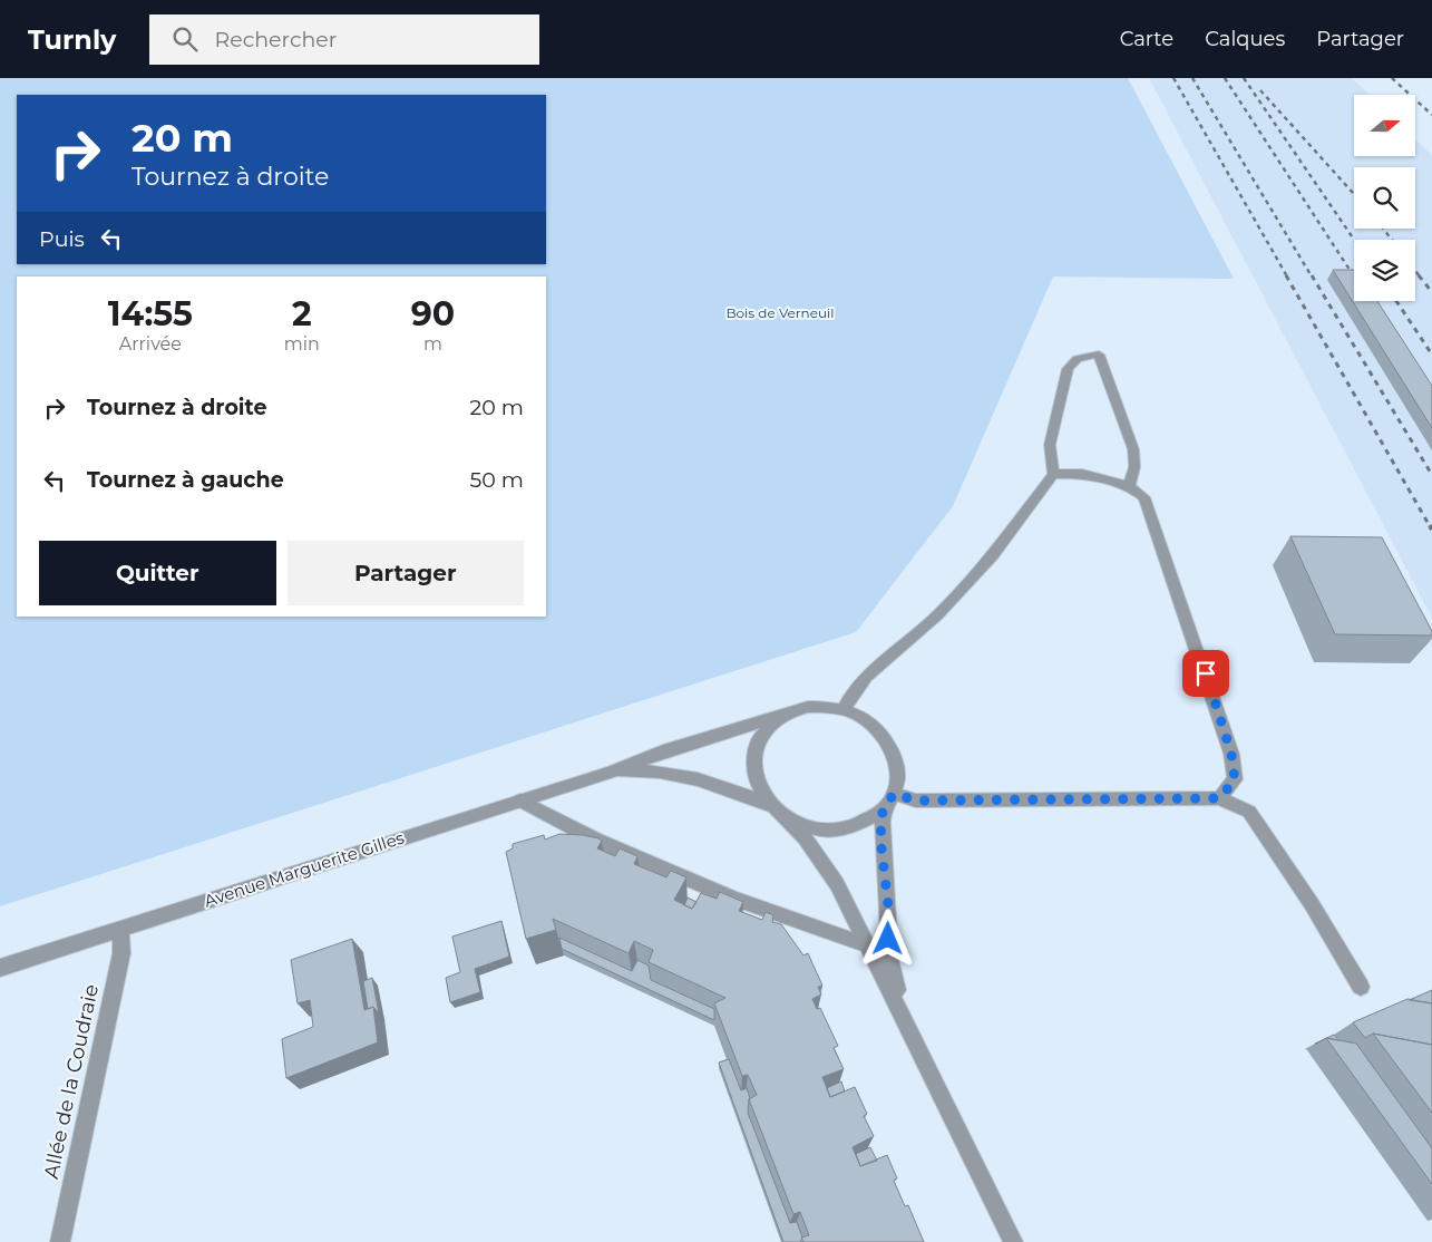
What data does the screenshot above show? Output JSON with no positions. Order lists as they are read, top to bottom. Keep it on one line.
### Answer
{"streets":{"street":["Avenue Marguerite Gilles","Allée de la Coudraie"]},"crossings":[["Avenue Marguerite Gilles","Allée de la Coudraie"]],"parks":["Bois de Verneuil"],"north":"right","page":{"header":"Turnly","search":"Rechercher","nav":["Carte","Calques","Partager"],"turn":["20 m","Tournez à droite"],"then":"Puis","eta":["14:55","Arrivée","2","min","90","m"],"list":[{"name":"Tournez à droite","value":"20 m"},{"name":"Tournez à gauche","value":"50 m"}],"buttons":["Quitter","Partager"]}}
